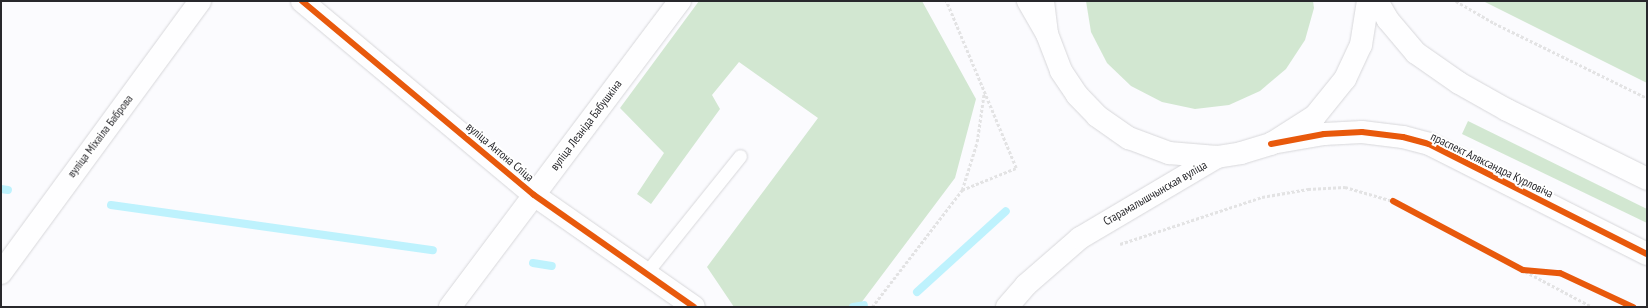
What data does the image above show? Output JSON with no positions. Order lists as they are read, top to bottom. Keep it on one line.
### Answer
{"streets":{"street":["вуліца Леаніда Бабушкіна","вуліца Міхаіла Баброва","вуліца Антона Сліца","праспект Аляксандра Курловіча","Старамалышчынская вуліца"]},"crossings":[["вуліца Леаніда Бабушкіна","вуліца Антона Сліца"]]}
